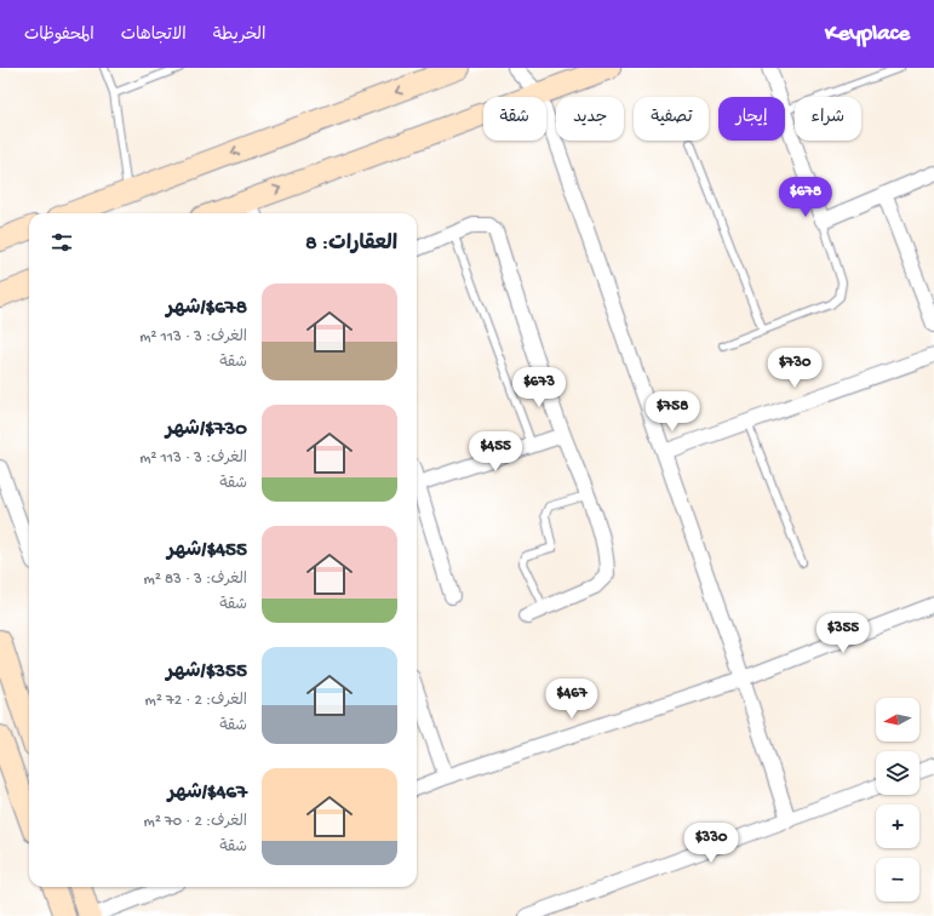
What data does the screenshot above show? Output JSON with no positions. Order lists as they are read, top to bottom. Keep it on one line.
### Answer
{"north":"left","page":{"header":"Keyplace","nav":["الخريطة","الاتجاهات","المحفوظات"],"chip":["شراء","إيجار","تصفية","جديد","شقة"],"price":["$678","$730","$673","$758","$455","$355","$467","$330"],"heading":"العقارات: 8","list":[{"name":"$678/شهر","note":"الغرف: 3 · 113 m² · شقة"},{"name":"$730/شهر","note":"الغرف: 3 · 113 m² · شقة"},{"name":"$455/شهر","note":"الغرف: 3 · 83 m² · شقة"},{"name":"$355/شهر","note":"الغرف: 2 · 72 m² · شقة"},{"name":"$467/شهر","note":"الغرف: 2 · 70 m² · شقة"}],"map_buttons":["+","−"]}}
